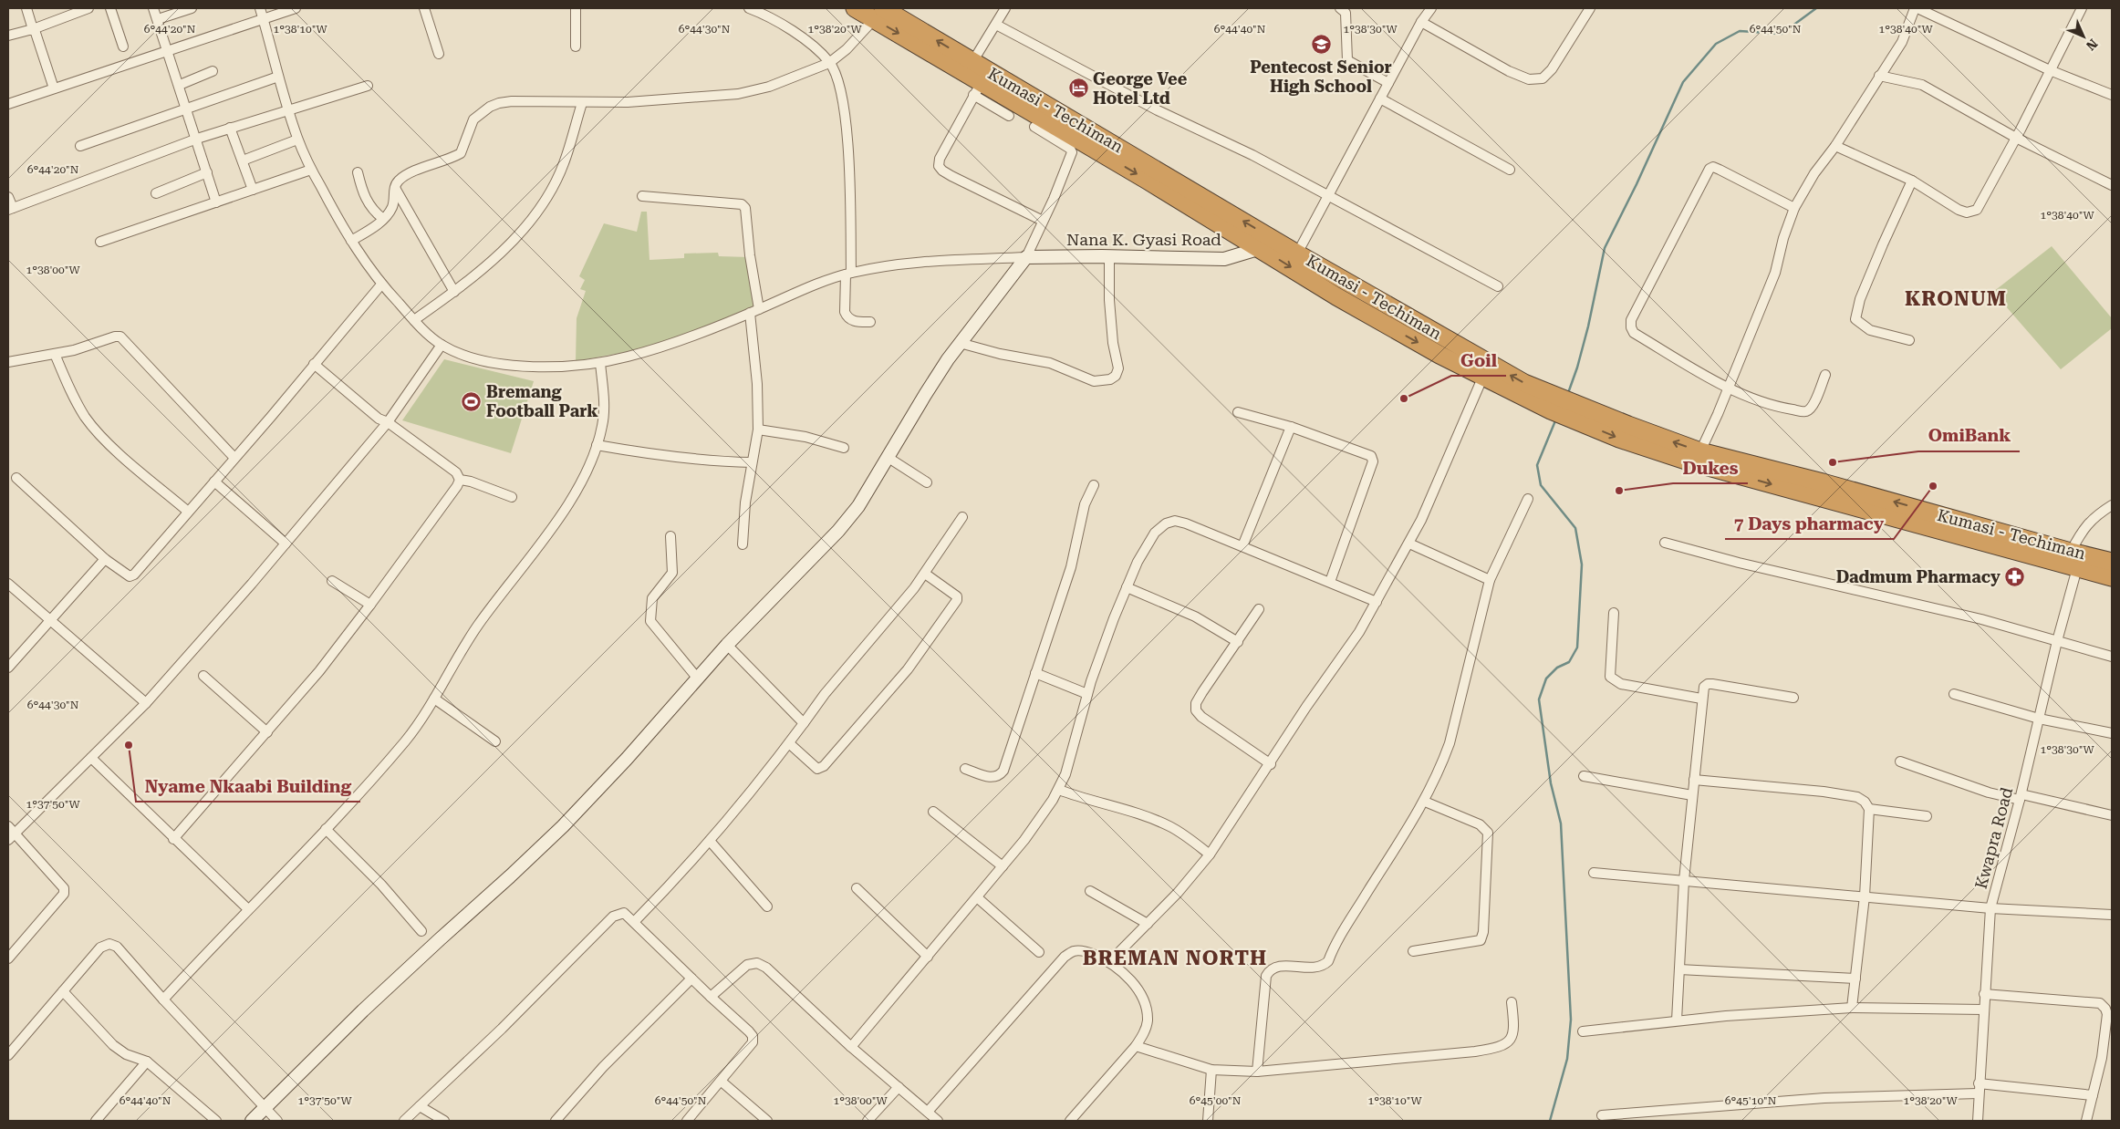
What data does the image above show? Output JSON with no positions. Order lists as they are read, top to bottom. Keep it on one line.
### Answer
{"streets":{"highway":["Kumasi - Techiman"],"street":["Nana K. Gyasi Road","Kwapra Road"]},"districts":["KRONUM","BREMAN NORTH"],"places":{"school or university":["Pentecost Senior High School"],"hotel":["George Vee Hotel Ltd"],"other":["Goil","OmiBank","7 Days pharmacy","Dukes","Nyame Nkaabi Building"],"sports":["Bremang Football Park"],"pharmacy":["Dadmum Pharmacy"]},"north":"bottom right","coordinates":["6°44'20\"N","1°38'10\"W","6°44'30\"N","1°38'20\"W","6°44'40\"N","1°38'30\"W","6°44'50\"N","1°38'40\"W","1°38'00\"W","1°37'50\"W","6°45'00\"N","6°45'10\"N"]}
